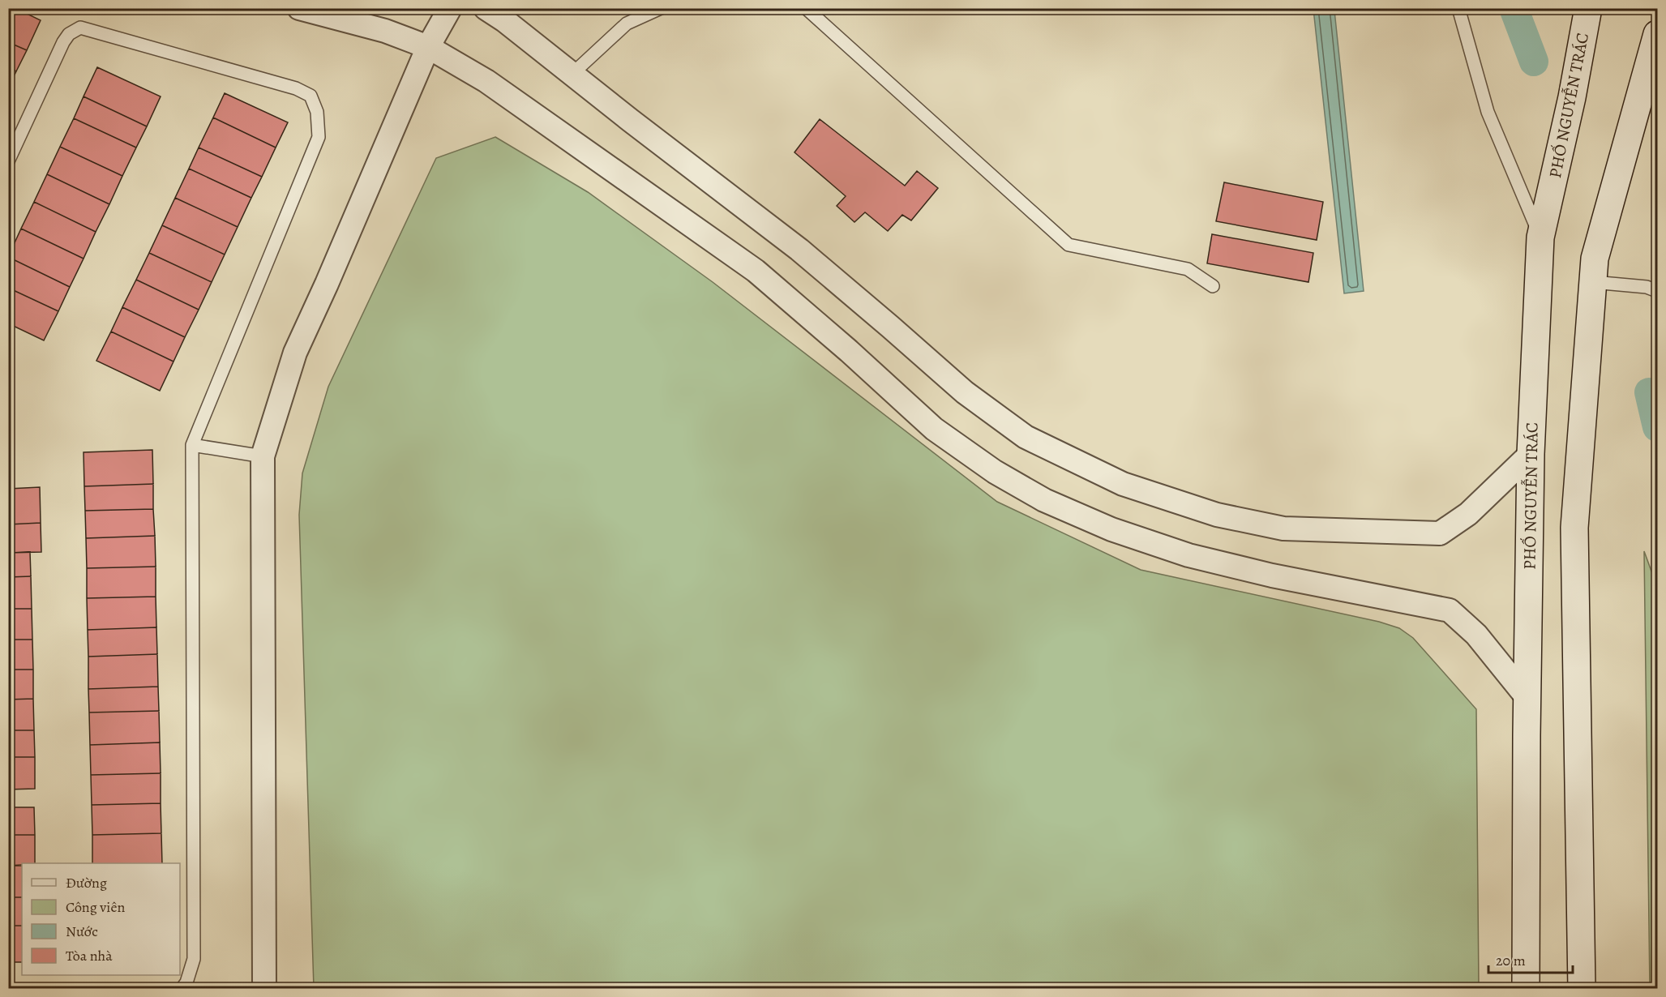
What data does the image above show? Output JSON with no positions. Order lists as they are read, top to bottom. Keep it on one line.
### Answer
{"streets":{"main road":["PHỐ NGUYỄN TRÁC"]},"legend":["Đường","Công viên","Nước","Tòa nhà"],"scale_bar":"20 m"}
